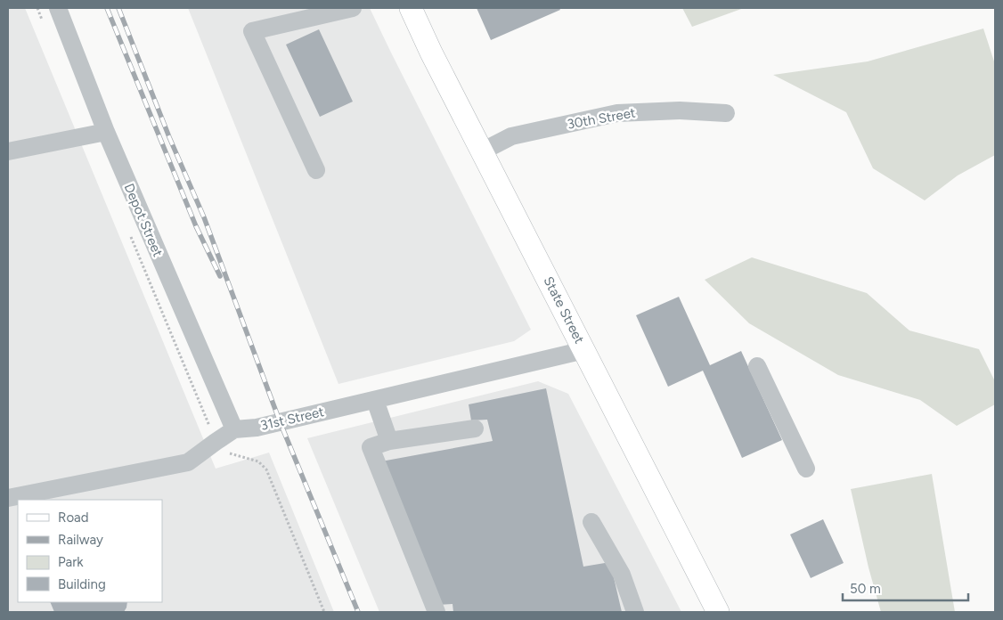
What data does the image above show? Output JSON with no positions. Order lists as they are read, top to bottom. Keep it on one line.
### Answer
{"streets":{"main road":["State Street"],"street":["30th Street","Depot Street","31st Street"]},"crossings":[["30th Street","State Street"],["Depot Street","31st Street"],["State Street","31st Street"]],"legend":["Road","Railway","Park","Building"],"scale_bar":"50 m"}
